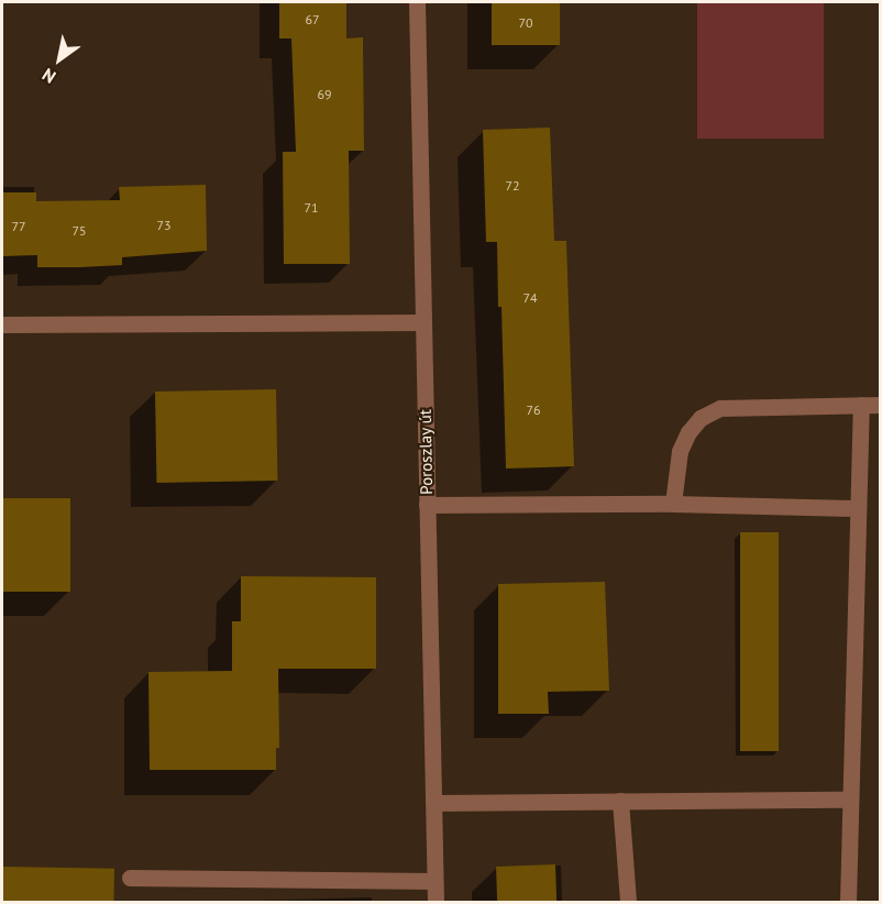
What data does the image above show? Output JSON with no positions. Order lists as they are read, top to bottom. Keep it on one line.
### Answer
{"streets":{"street":["Poroszlay út"]},"house_numbers":["67","70","69","72","71","73","77","75","74","76"],"north":"bottom left"}
